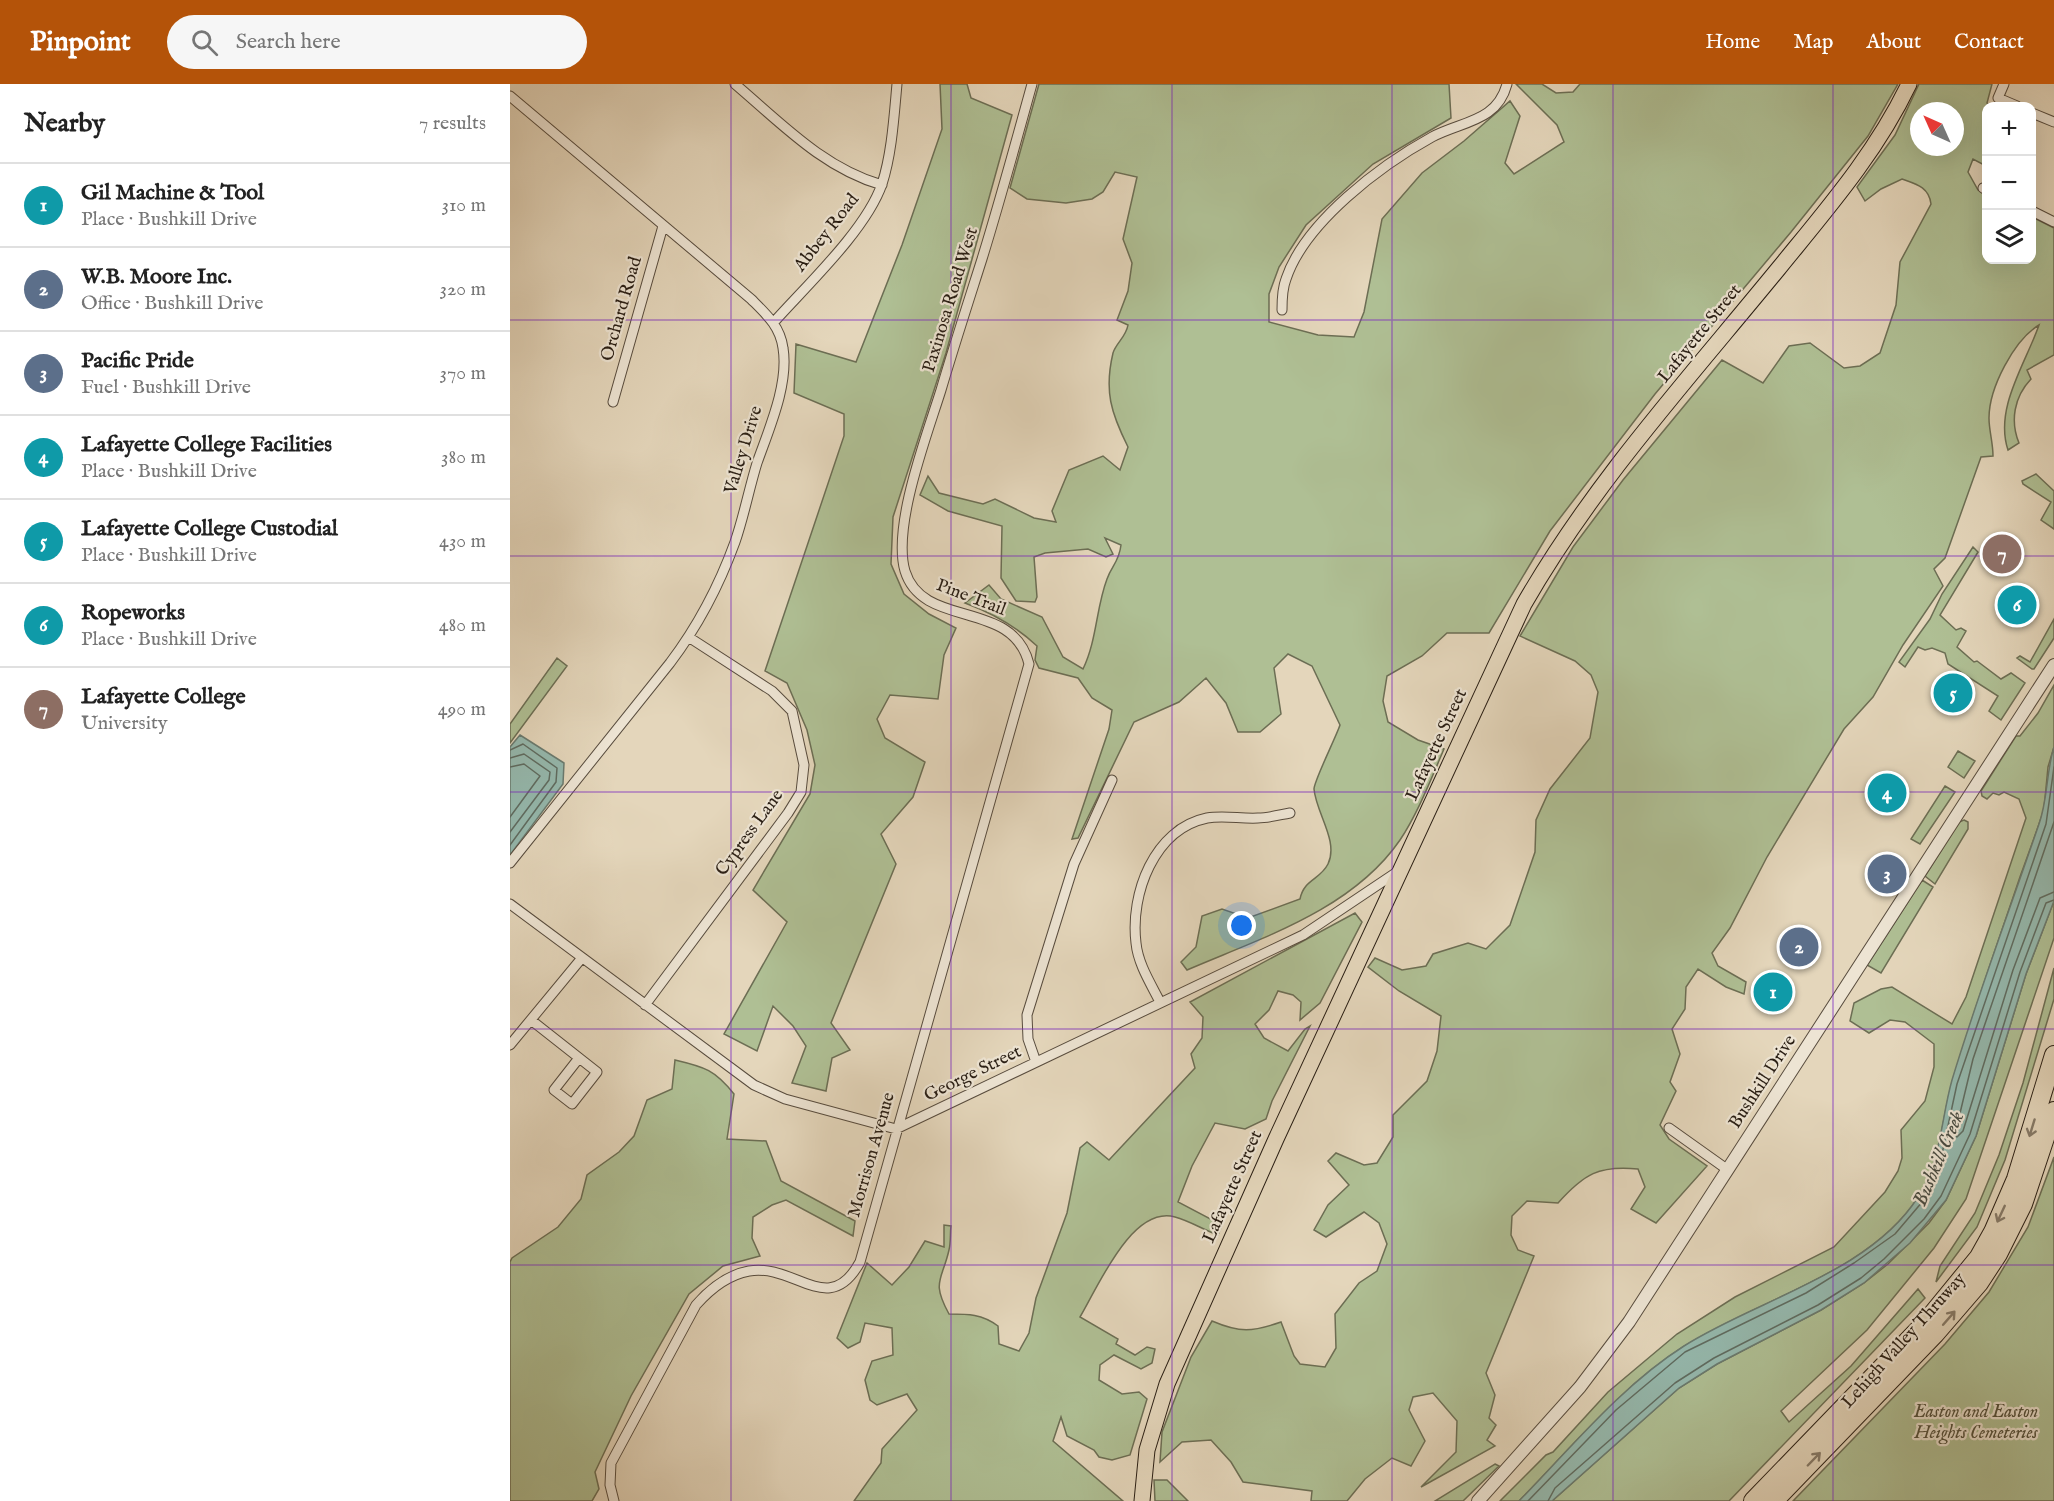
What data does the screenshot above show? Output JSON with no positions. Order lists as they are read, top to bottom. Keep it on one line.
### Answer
{"streets":{"highway":["Lehigh Valley Thruway"],"main road":["Lafayette Street"],"street":["Abbey Road","Paxinosa Road West","Orchard Road","Valley Drive","Pine Trail","Cypress Lane","George Street","Bushkill Drive","Morrison Avenue"]},"crossings":[["Abbey Road","Valley Drive"],["Paxinosa Road West","Pine Trail"],["Orchard Road","Valley Drive"],["Lafayette Street","George Street"],["Valley Drive","Cypress Lane"],["Pine Trail","Morrison Avenue"],["George Street","Morrison Avenue"]],"water":["Bushkill Creek"],"parks":["Easton and Easton Heights Cemeteries"],"north":"top left","page":{"header":"Pinpoint","search":"Search here","nav":["Home","Map","About","Contact"],"heading":["Nearby","7 results"],"map_buttons":["+","−"],"list":[{"mark":"1","name":"Gil Machine & Tool","note":"Place · Bushkill Drive","value":"310 m"},{"mark":"2","name":"W.B. Moore Inc.","note":"Office · Bushkill Drive","value":"320 m"},{"mark":"3","name":"Pacific Pride","note":"Fuel · Bushkill Drive","value":"370 m"},{"mark":"4","name":"Lafayette College Facilities","note":"Place · Bushkill Drive","value":"380 m"},{"mark":"5","name":"Lafayette College Custodial","note":"Place · Bushkill Drive","value":"430 m"},{"mark":"6","name":"Ropeworks","note":"Place · Bushkill Drive","value":"480 m"},{"mark":"7","name":"Lafayette College","note":"University","value":"490 m"}],"pins":["7","6","5","4","3","2","1"]}}
